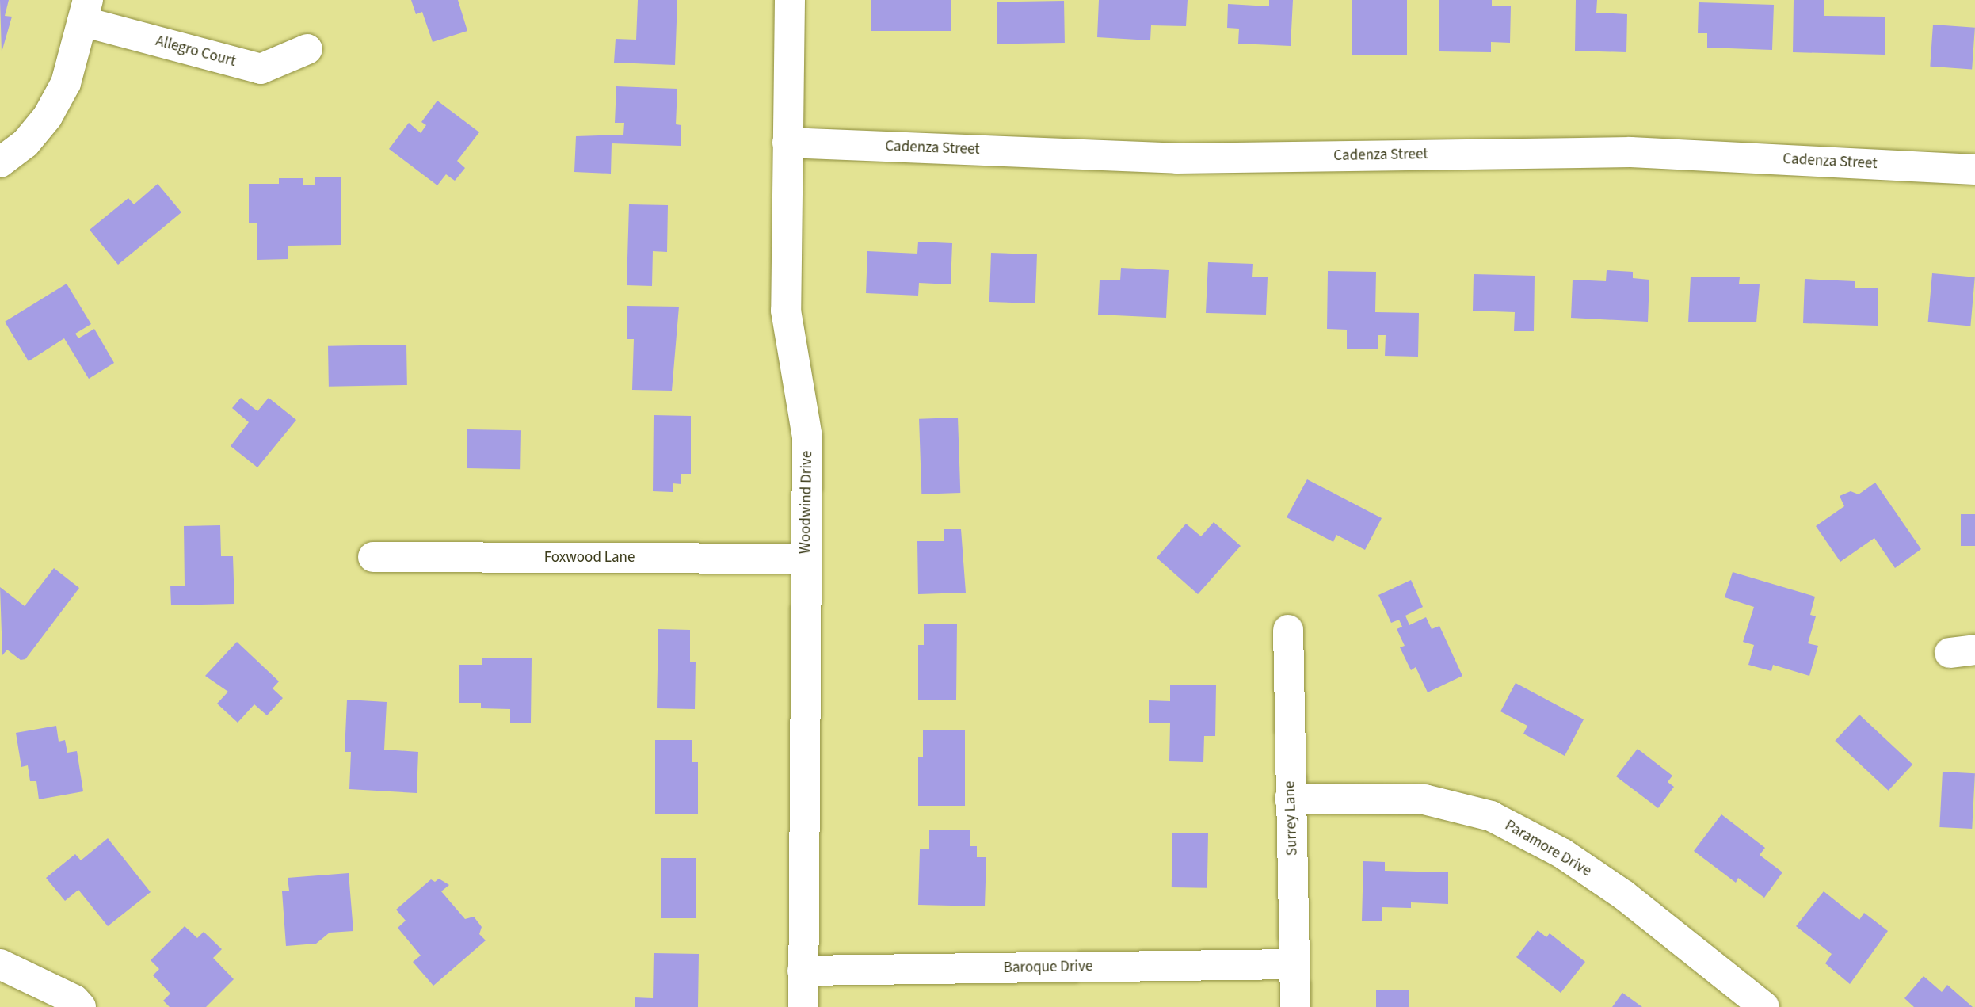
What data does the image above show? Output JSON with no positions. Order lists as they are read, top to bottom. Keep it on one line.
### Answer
{"streets":{"street":["Allegro Court","Cadenza Street","Woodwind Drive","Foxwood Lane","Surrey Lane","Paramore Drive","Baroque Drive"]},"crossings":[["Cadenza Street","Woodwind Drive"],["Woodwind Drive","Foxwood Lane"],["Woodwind Drive","Baroque Drive"],["Surrey Lane","Paramore Drive"],["Surrey Lane","Baroque Drive"]]}
